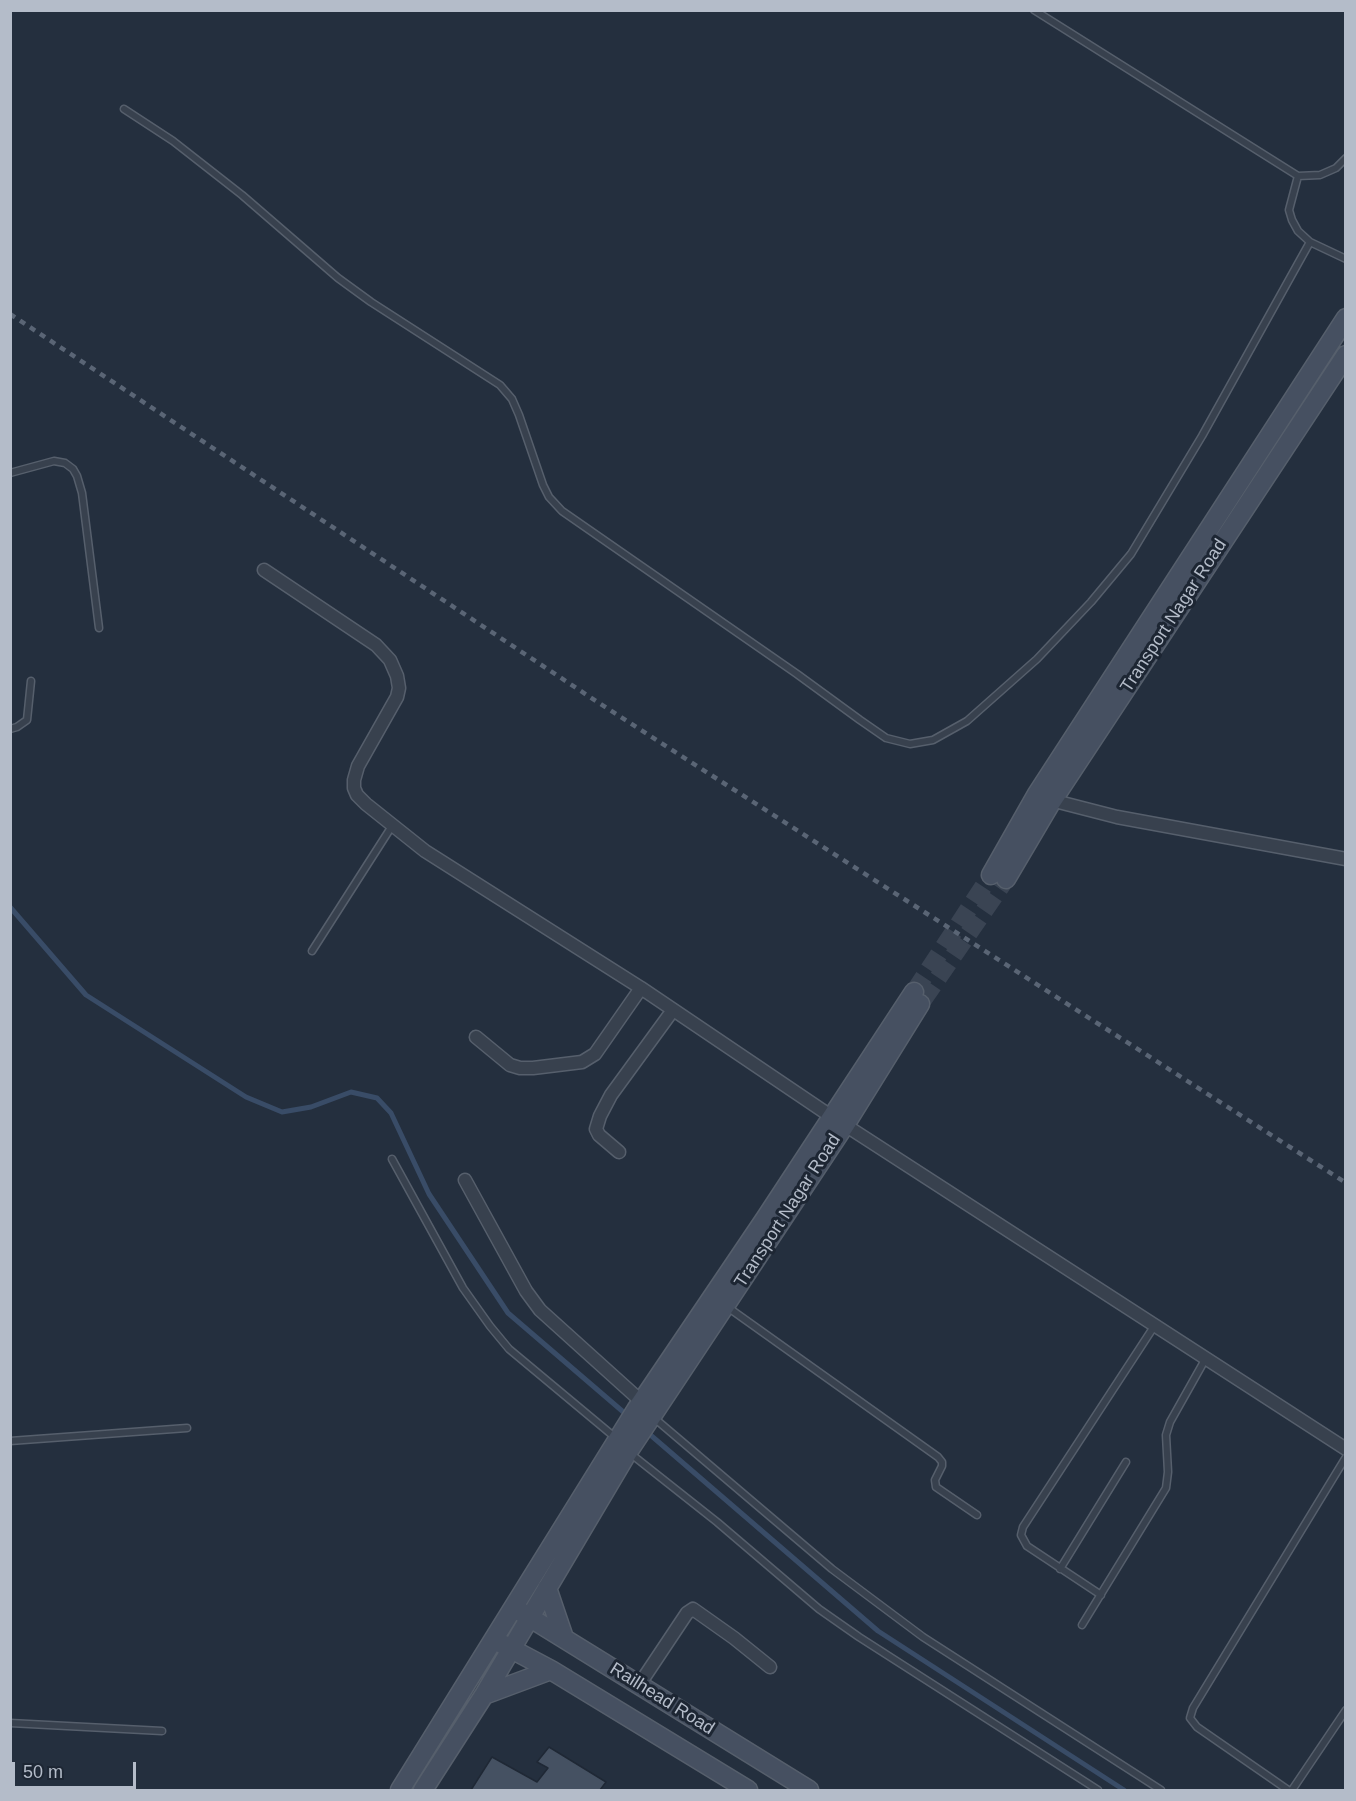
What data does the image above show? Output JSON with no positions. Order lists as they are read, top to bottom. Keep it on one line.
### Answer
{"streets":{"main road":["Transport Nagar Road","Railhead Road"]},"scale_bar":"50 m"}
